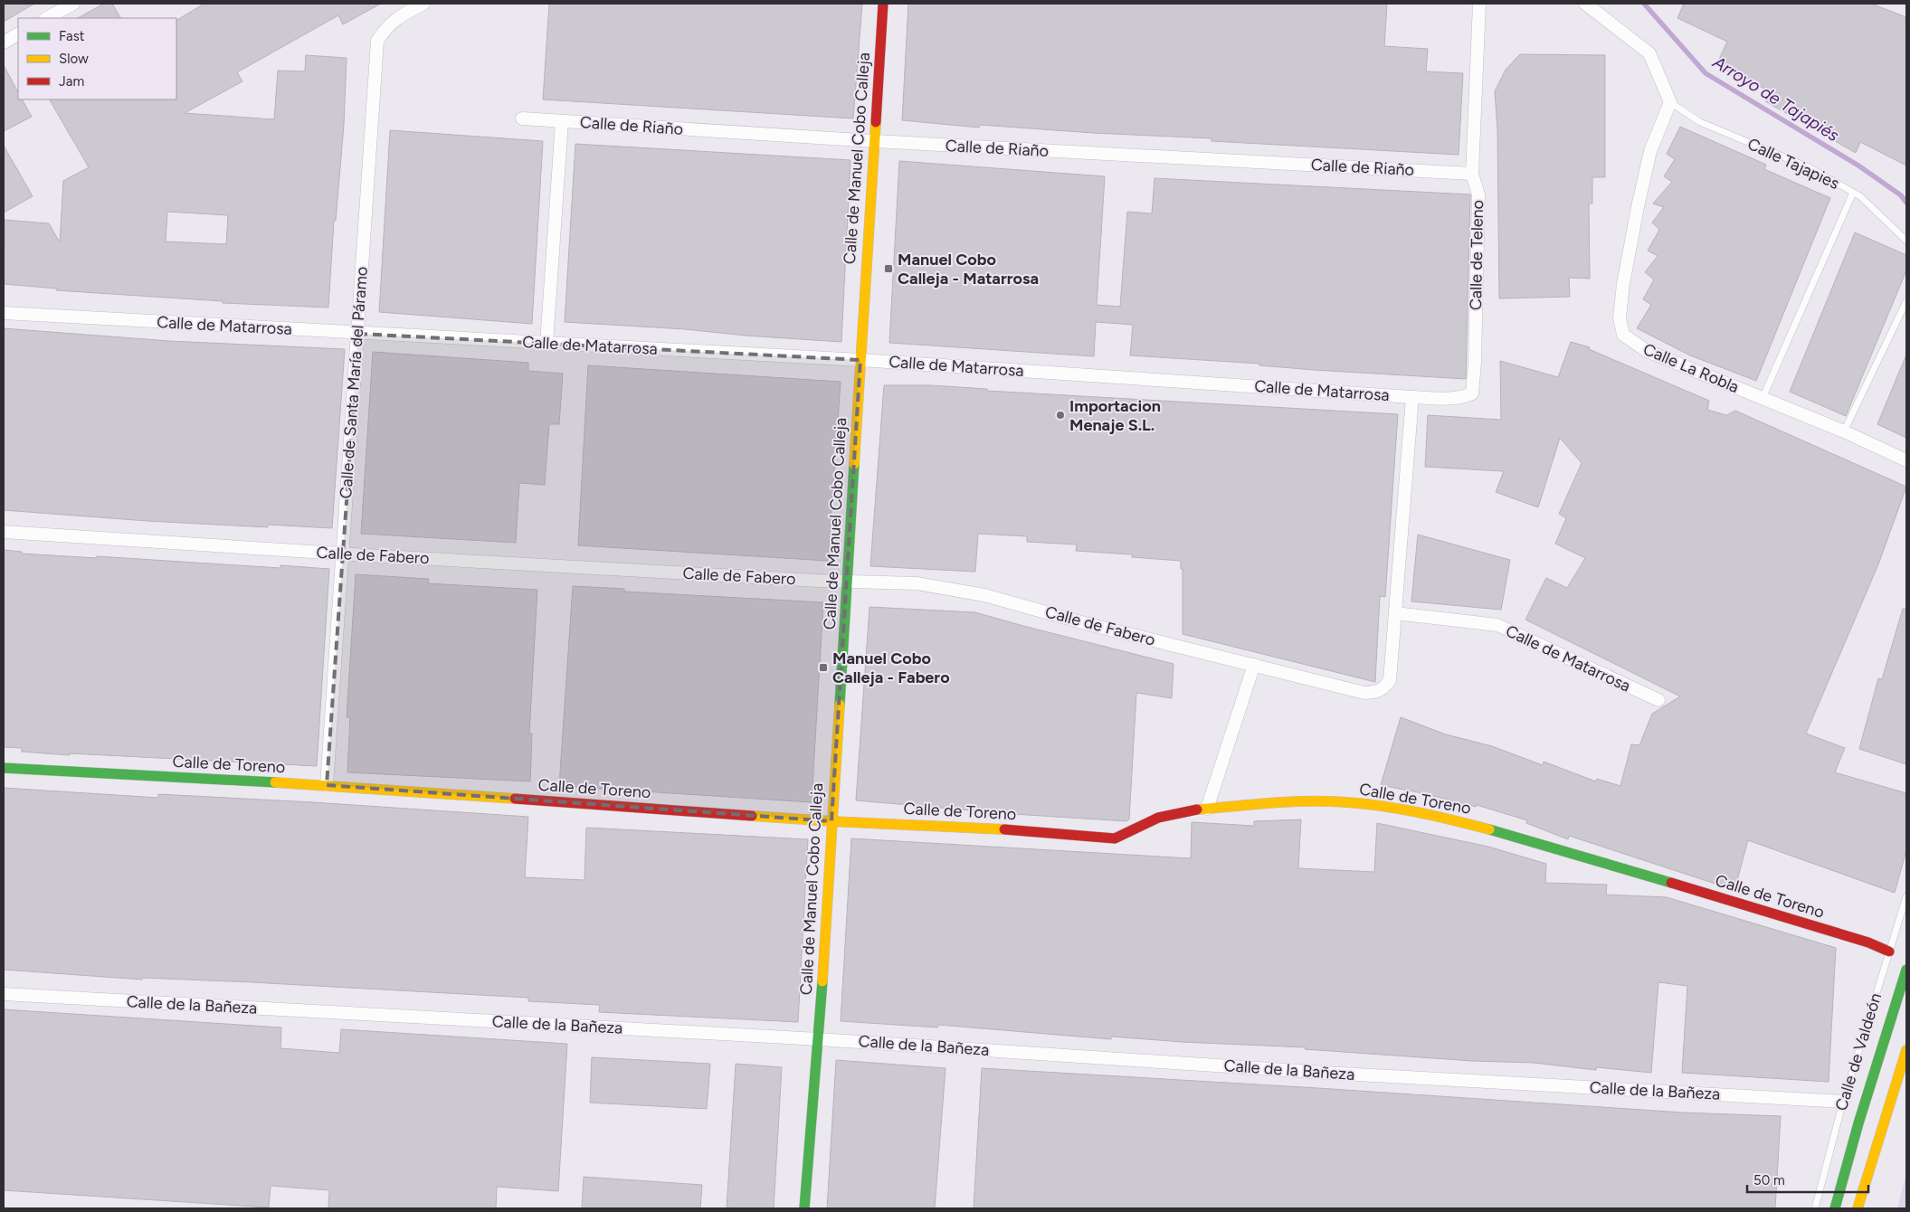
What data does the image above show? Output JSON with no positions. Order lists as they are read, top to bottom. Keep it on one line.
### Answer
{"streets":{"street":["Calle de Riaño","Calle de Manuel Cobo Calleja","Calle de Teleno","Calle de Matarrosa","Calle La Robla","Calle de Santa María del Páramo","Calle de Fabero","Calle de Toreno","Calle de la Bañeza"],"lane":["Calle Tajapies","Calle de Valdeón"]},"crossings":[["Calle de Riaño","Calle de Manuel Cobo Calleja"],["Calle de Riaño","Calle de Teleno"],["Calle de Manuel Cobo Calleja","Calle de Matarrosa"],["Calle de Manuel Cobo Calleja","Calle de Fabero"],["Calle de Manuel Cobo Calleja","Calle de Toreno"],["Calle de Manuel Cobo Calleja","Calle de la Bañeza"],["Calle Tajapies","Calle La Robla"],["Calle de Teleno","Calle de Matarrosa"],["Calle de Matarrosa","Calle de Santa María del Páramo"],["Calle de Matarrosa","Calle de Fabero"],["Calle de Santa María del Páramo","Calle de Fabero"],["Calle de Santa María del Páramo","Calle de Toreno"],["Calle de Toreno","Calle de Valdeón"],["Calle de la Bañeza","Calle de Valdeón"]],"water":["Arroyo de Tajapiés"],"places":{"transit":["Manuel Cobo Calleja - Matarrosa","Manuel Cobo Calleja - Fabero"],"other":["Importacion Menaje S.L."]},"legend":["Fast","Slow","Jam"],"scale_bar":"50 m"}
